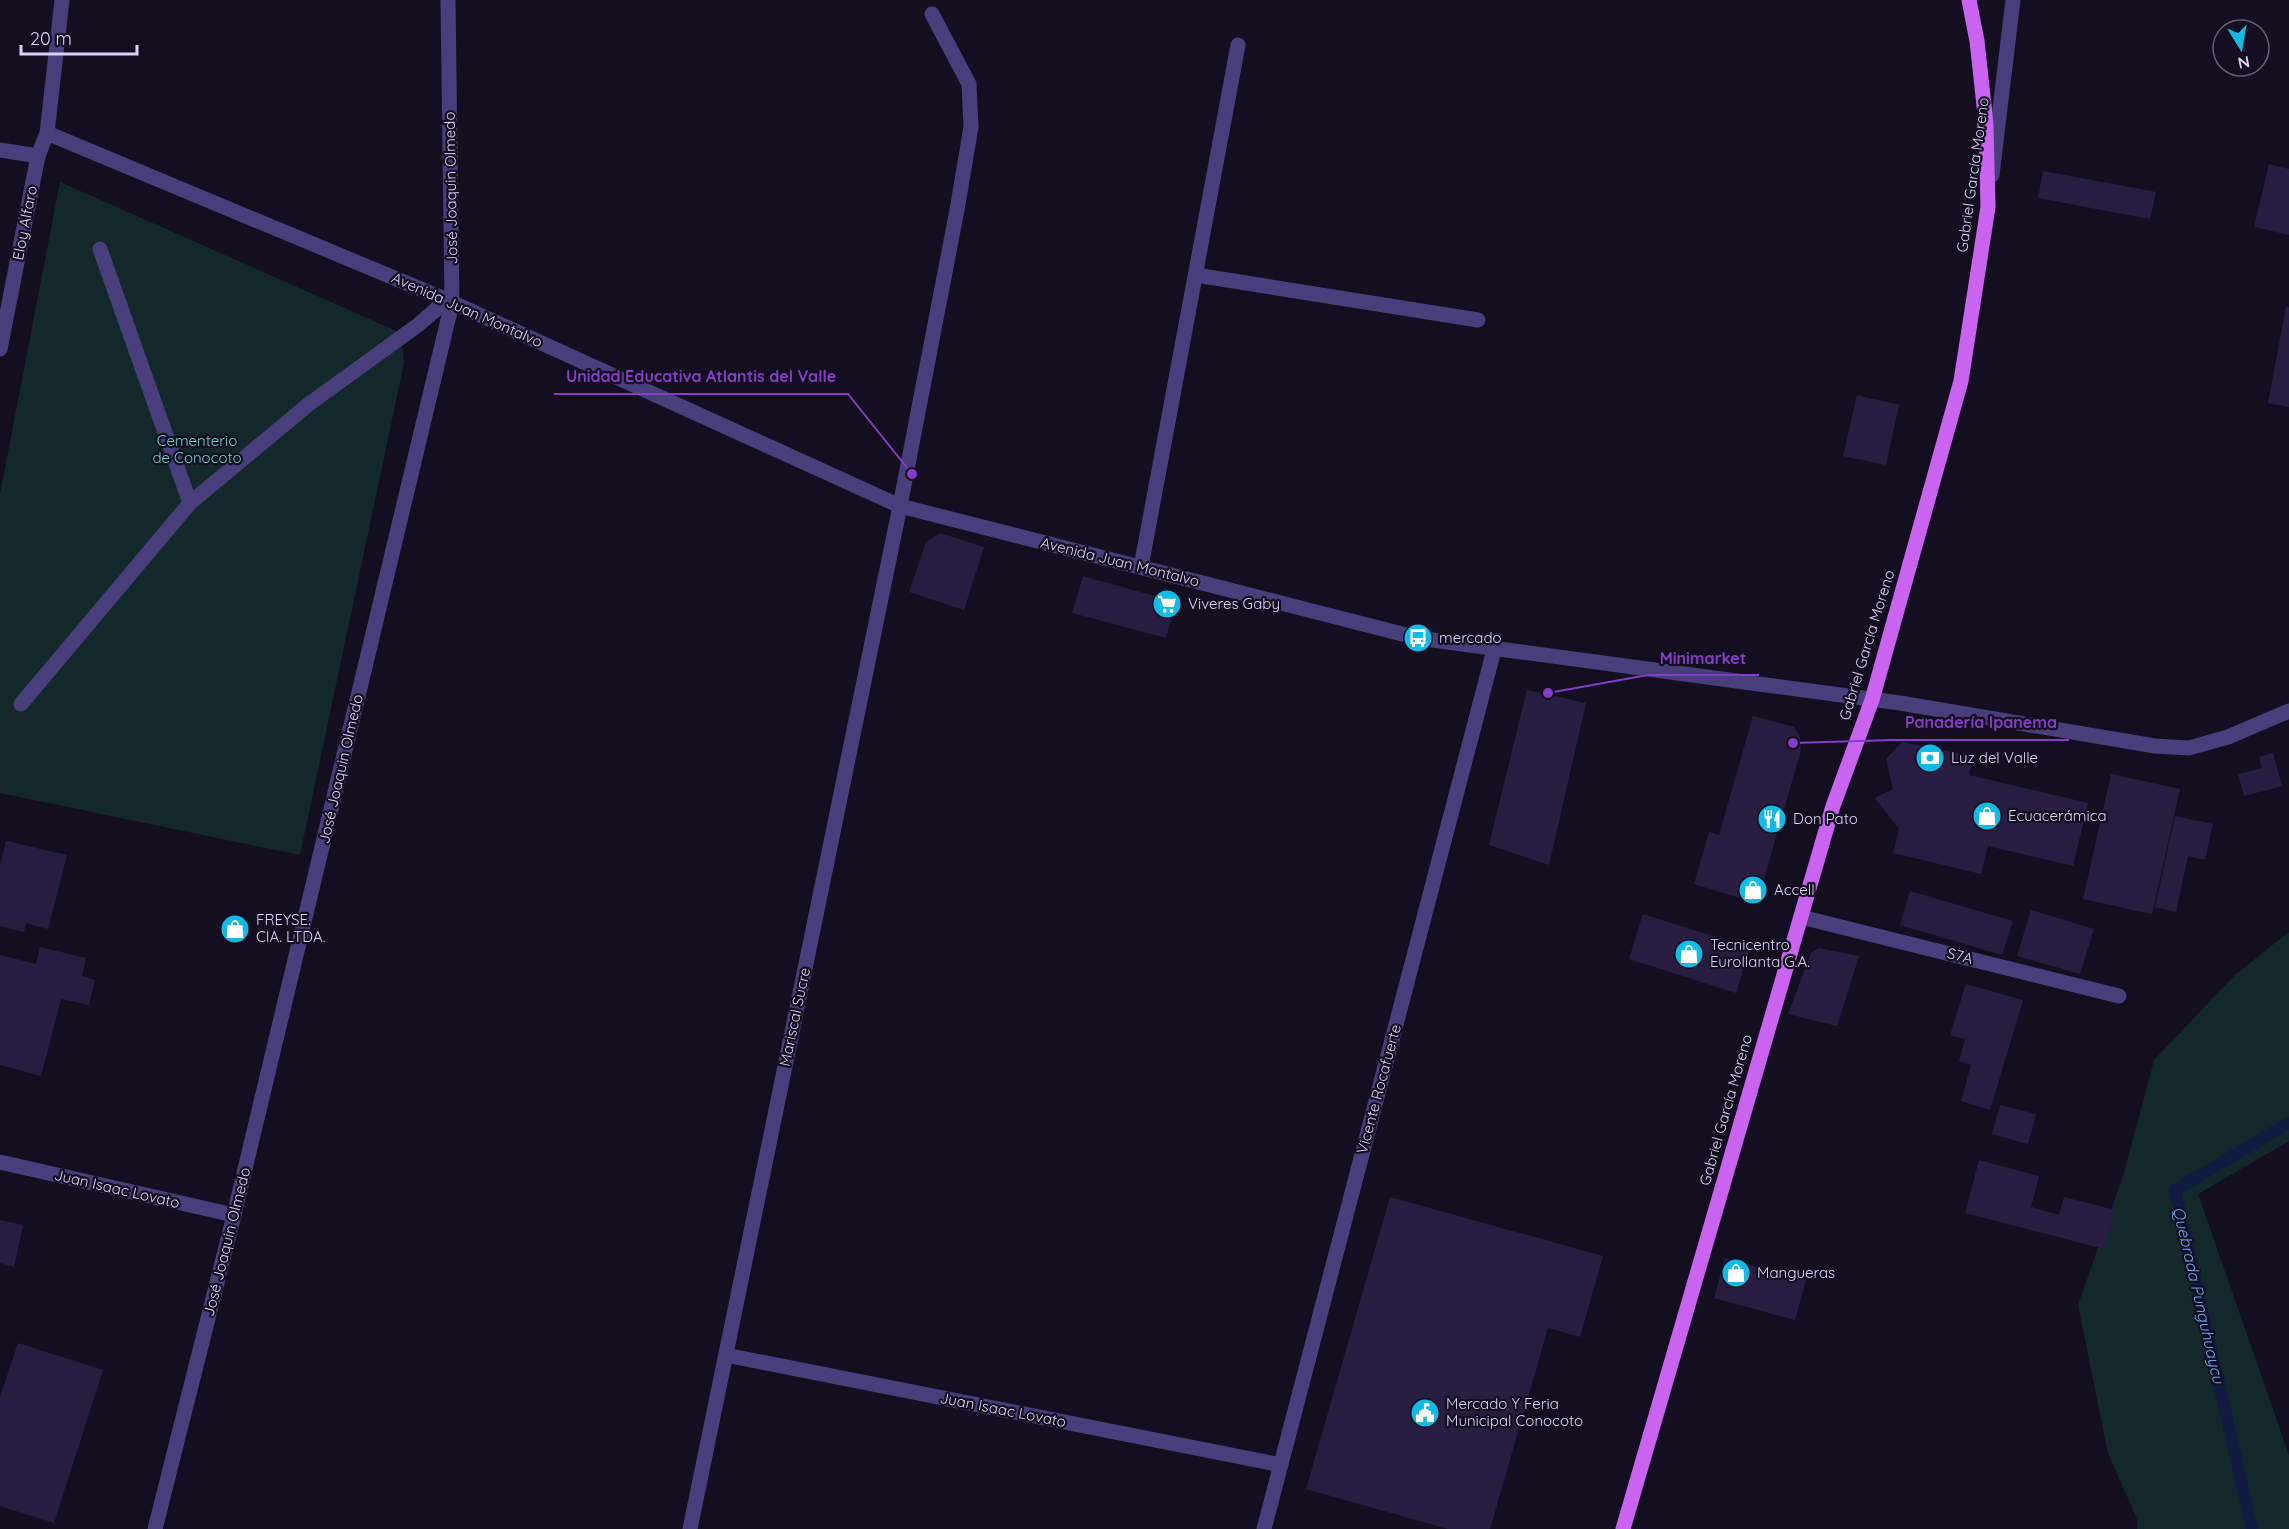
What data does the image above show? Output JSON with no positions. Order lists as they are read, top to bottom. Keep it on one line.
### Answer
{"streets":{"main road":["Gabriel García Moreno"],"street":["José Joaquin Olmedo","Eloy Alfaro","Avenida Juan Montalvo","S7A","Mariscal Sucre","Vicente Rocafuerte","Juan Isaac Lovato"]},"crossings":[["Gabriel García Moreno","Avenida Juan Montalvo"],["Gabriel García Moreno","S7A"],["José Joaquin Olmedo","Avenida Juan Montalvo"],["José Joaquin Olmedo","Juan Isaac Lovato"],["Eloy Alfaro","Avenida Juan Montalvo"],["Avenida Juan Montalvo","Mariscal Sucre"],["Avenida Juan Montalvo","Vicente Rocafuerte"],["Mariscal Sucre","Juan Isaac Lovato"],["Vicente Rocafuerte","Juan Isaac Lovato"]],"water":["Quebrada Punguhuaycu"],"parks":["Cementerio de Conocoto"],"places":{"other":["Unidad Educativa Atlantis del Valle","Minimarket","Panadería Ipanema"],"supermarket":["Viveres Gaby"],"bus stop":["mercado"],"bank":["Luz del Valle"],"shop":["Ecuacerámica","Accell","FREYSE. CIA. LTDA.","Tecnicentro Eurollanta G.A.","Mangueras"],"restaurant":["Don Pato"],"public building":["Mercado Y Feria Municipal Conocoto"]},"scale_bar":"20 m","north":"bottom"}
